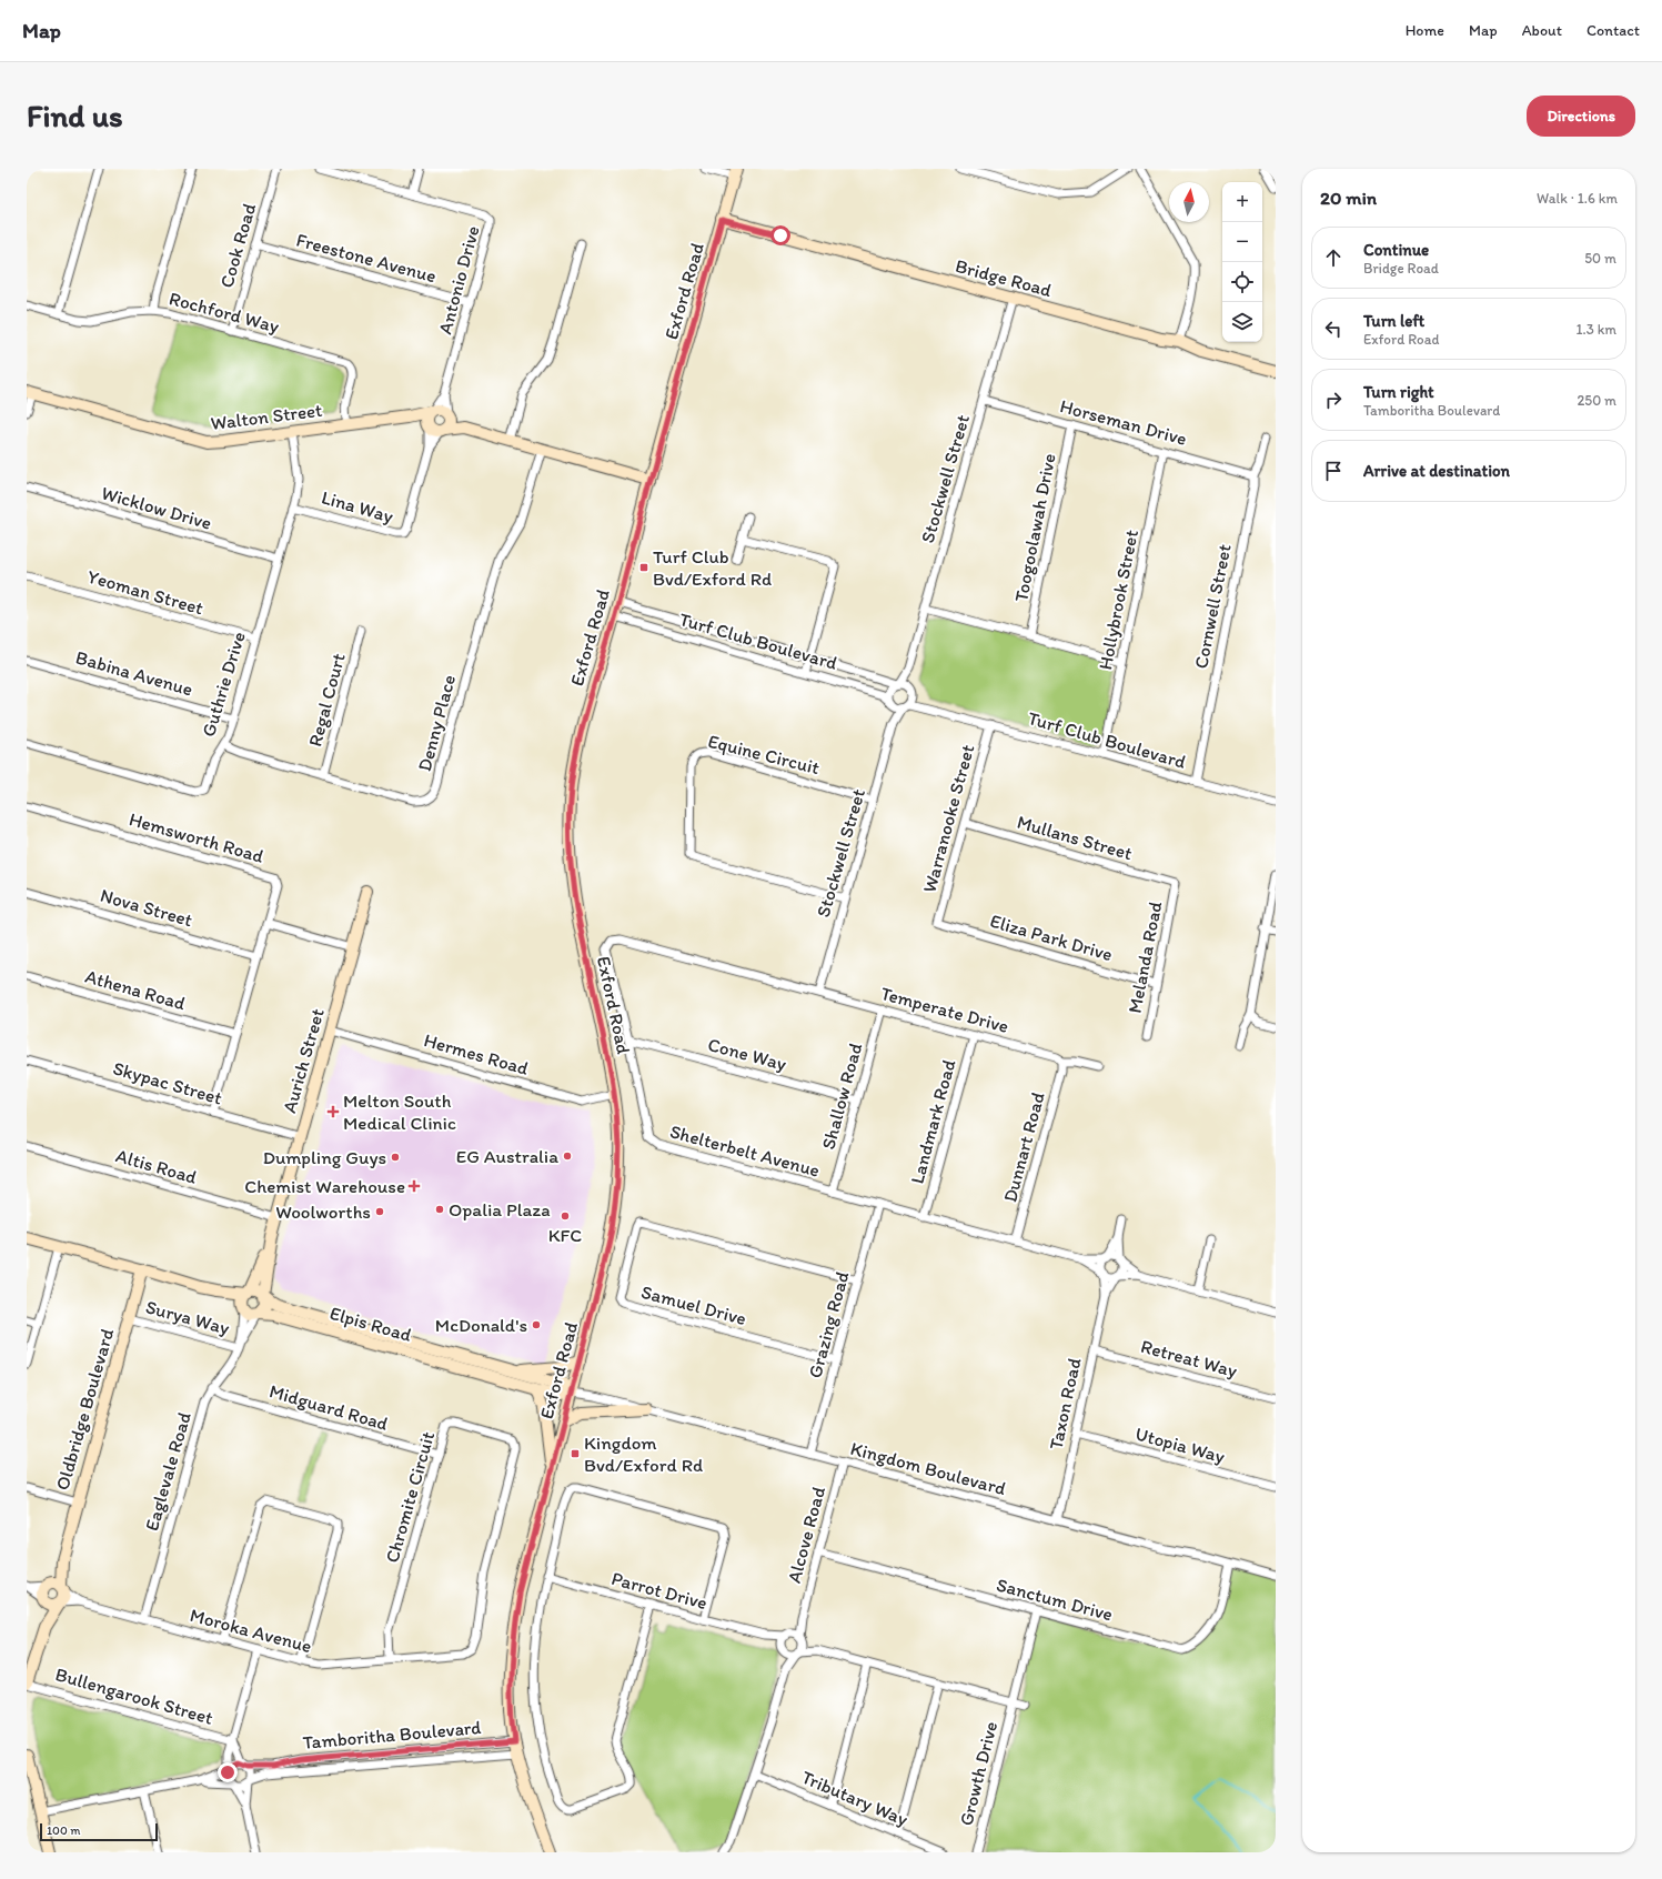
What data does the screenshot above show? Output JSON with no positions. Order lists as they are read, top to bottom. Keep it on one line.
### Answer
{"streets":{"street":["Cook Road","Freestone Avenue","Bridge Road","Antonio Drive","Exford Road","Rochford Way","Walton Street","Horseman Drive","Stockwell Street","Lina Way","Wicklow Drive","Toogoolawah Drive","Yeoman Street","Hollybrook Street","Cornwell Street","Turf Club Boulevard","Babina Avenue","Guthrie Drive","Regal Court","Denny Place","Equine Circuit","Warranooke Street","Hemsworth Road","Mullans Street","Nova Street","Eliza Park Drive","Melanda Road","Athena Road","Temperate Drive","Hermes Road","Cone Way","Aurich Street","Skypac Street","Shallow Road","Landmark Road","Dunnart Road","Shelterbelt Avenue","Altis Road","Samuel Drive","Surya Way","Elpis Road","Grazing Road","Retreat Way","Taxon Road","Midguard Road","Oldbridge Boulevard","Utopia Way","Kingdom Boulevard","Eaglevale Road","Chromite Circuit","Alcove Road","Parrot Drive","Sanctum Drive","Moroka Avenue","Bullengarook Street","Tamboritha Boulevard","Growth Drive","Tributary Way"]},"crossings":[["Cook Road","Freestone Avenue"],["Cook Road","Rochford Way"],["Freestone Avenue","Antonio Drive"],["Bridge Road","Exford Road"],["Bridge Road","Stockwell Street"],["Antonio Drive","Walton Street"],["Antonio Drive","Lina Way"],["Exford Road","Turf Club Boulevard"],["Exford Road","Hermes Road"],["Exford Road","Elpis Road"],["Exford Road","Kingdom Boulevard"],["Exford Road","Tamboritha Boulevard"],["Rochford Way","Walton Street"],["Walton Street","Lina Way"],["Walton Street","Guthrie Drive"],["Horseman Drive","Stockwell Street"],["Horseman Drive","Toogoolawah Drive"],["Horseman Drive","Hollybrook Street"],["Horseman Drive","Cornwell Street"],["Stockwell Street","Turf Club Boulevard"],["Stockwell Street","Equine Circuit"],["Stockwell Street","Temperate Drive"],["Stockwell Street","Shelterbelt Avenue"],["Lina Way","Guthrie Drive"],["Wicklow Drive","Guthrie Drive"],["Yeoman Street","Guthrie Drive"],["Hollybrook Street","Turf Club Boulevard"],["Cornwell Street","Turf Club Boulevard"],["Turf Club Boulevard","Warranooke Street"],["Babina Avenue","Guthrie Drive"],["Guthrie Drive","Denny Place"],["Regal Court","Denny Place"],["Warranooke Street","Mullans Street"],["Warranooke Street","Eliza Park Drive"],["Hemsworth Road","Nova Street"],["Hemsworth Road","Athena Road"],["Hemsworth Road","Skypac Street"],["Mullans Street","Melanda Road"],["Eliza Park Drive","Melanda Road"],["Temperate Drive","Shallow Road"],["Temperate Drive","Landmark Road"],["Temperate Drive","Dunnart Road"],["Temperate Drive","Shelterbelt Avenue"],["Hermes Road","Aurich Street"],["Cone Way","Shallow Road"],["Cone Way","Shelterbelt Avenue"],["Aurich Street","Skypac Street"],["Aurich Street","Altis Road"],["Aurich Street","Elpis Road"],["Aurich Street","Eaglevale Road"],["Shallow Road","Shelterbelt Avenue"],["Landmark Road","Shelterbelt Avenue"],["Dunnart Road","Shelterbelt Avenue"],["Shelterbelt Avenue","Grazing Road"],["Samuel Drive","Grazing Road"],["Surya Way","Oldbridge Boulevard"],["Surya Way","Eaglevale Road"],["Elpis Road","Kingdom Boulevard"],["Elpis Road","Eaglevale Road"],["Grazing Road","Kingdom Boulevard"],["Retreat Way","Taxon Road"],["Taxon Road","Utopia Way"],["Taxon Road","Kingdom Boulevard"],["Midguard Road","Eaglevale Road"],["Midguard Road","Chromite Circuit"],["Oldbridge Boulevard","Moroka Avenue"],["Oldbridge Boulevard","Bullengarook Street"],["Kingdom Boulevard","Alcove Road"],["Kingdom Boulevard","Sanctum Drive"],["Eaglevale Road","Moroka Avenue"],["Chromite Circuit","Moroka Avenue"],["Alcove Road","Parrot Drive"],["Alcove Road","Sanctum Drive"],["Sanctum Drive","Growth Drive"]],"places":{"transit":["Turf Club Bvd/Exford Rd","Kingdom Bvd/Exford Rd"],"health":["Melton South Medical Clinic","Chemist Warehouse"],"other":["EG Australia","Dumpling Guys","Opalia Plaza","Woolworths","KFC","McDonald's"]},"scale_bar":"100 m","north":"top","page":{"header":"Map","nav":["Home","Map","About","Contact"],"buttons":"Directions","title":"Find us","heading":["20 min","Walk · 1.6 km"],"map_buttons":["+","−"],"list":[["Continue","Bridge Road","50 m"],["Turn left","Exford Road","1.3 km"],["Turn right","Tamboritha Boulevard","250 m"],"Arrive at destination"],"scale":"100 m"}}
